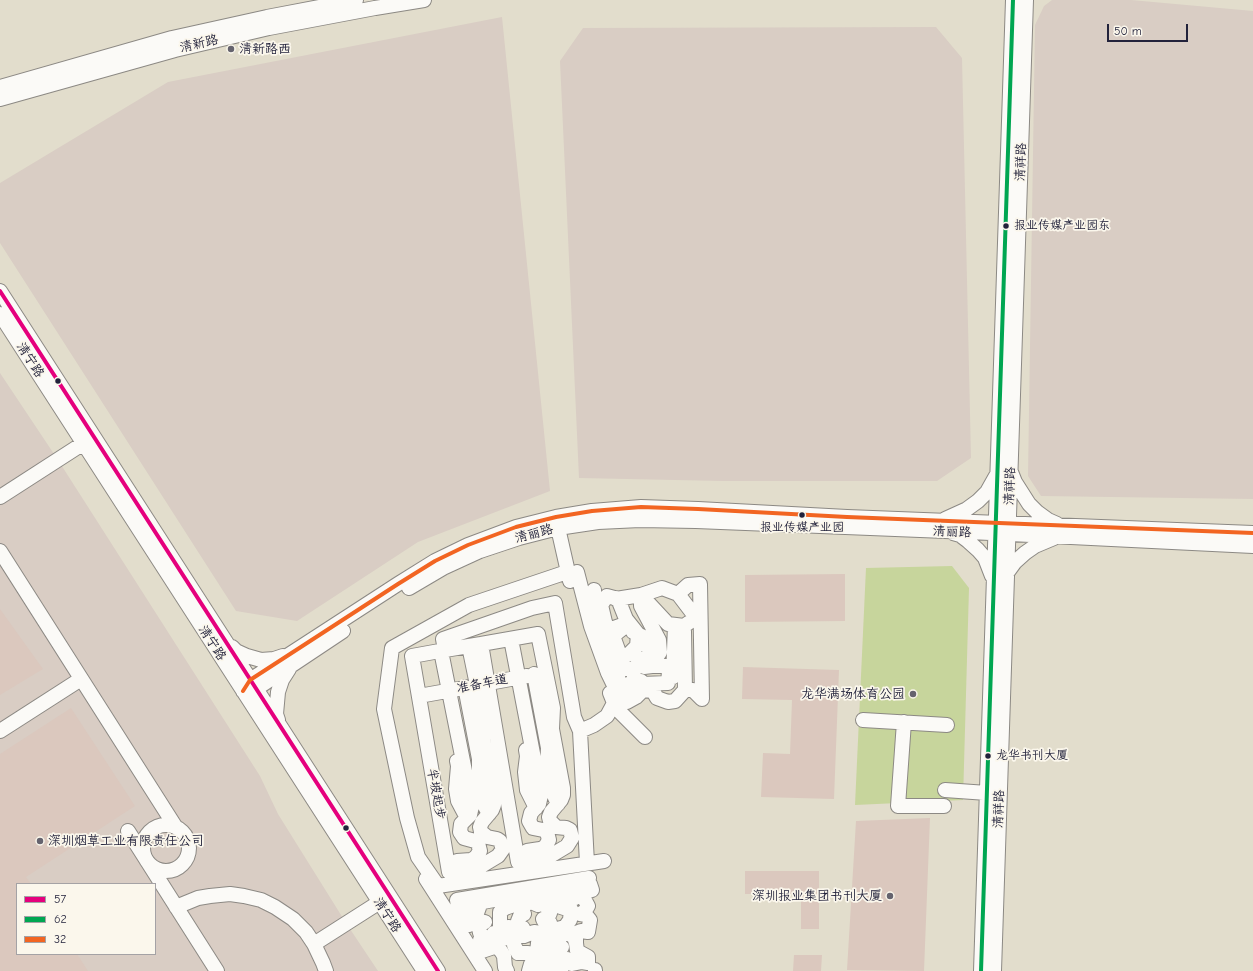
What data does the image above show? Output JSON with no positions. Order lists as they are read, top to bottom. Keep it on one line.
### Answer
{"streets":{"street":["清新路","清祥路","清宁路","清丽路","准备车道","半坡起步"]},"crossings":[["清祥路","清丽路"],["清宁路","清丽路"],["准备车道","半坡起步"]],"places":["清新路西","报业传媒产业园东","报业传媒产业园","龙华满场体育公园","龙华书刊大厦","深圳烟草工业有限责任公司","深圳报业集团书刊大厦"],"lines":["transit line 62","transit line 57","transit line 32"],"legend":["57","62","32"],"scale_bar":"50 m"}
